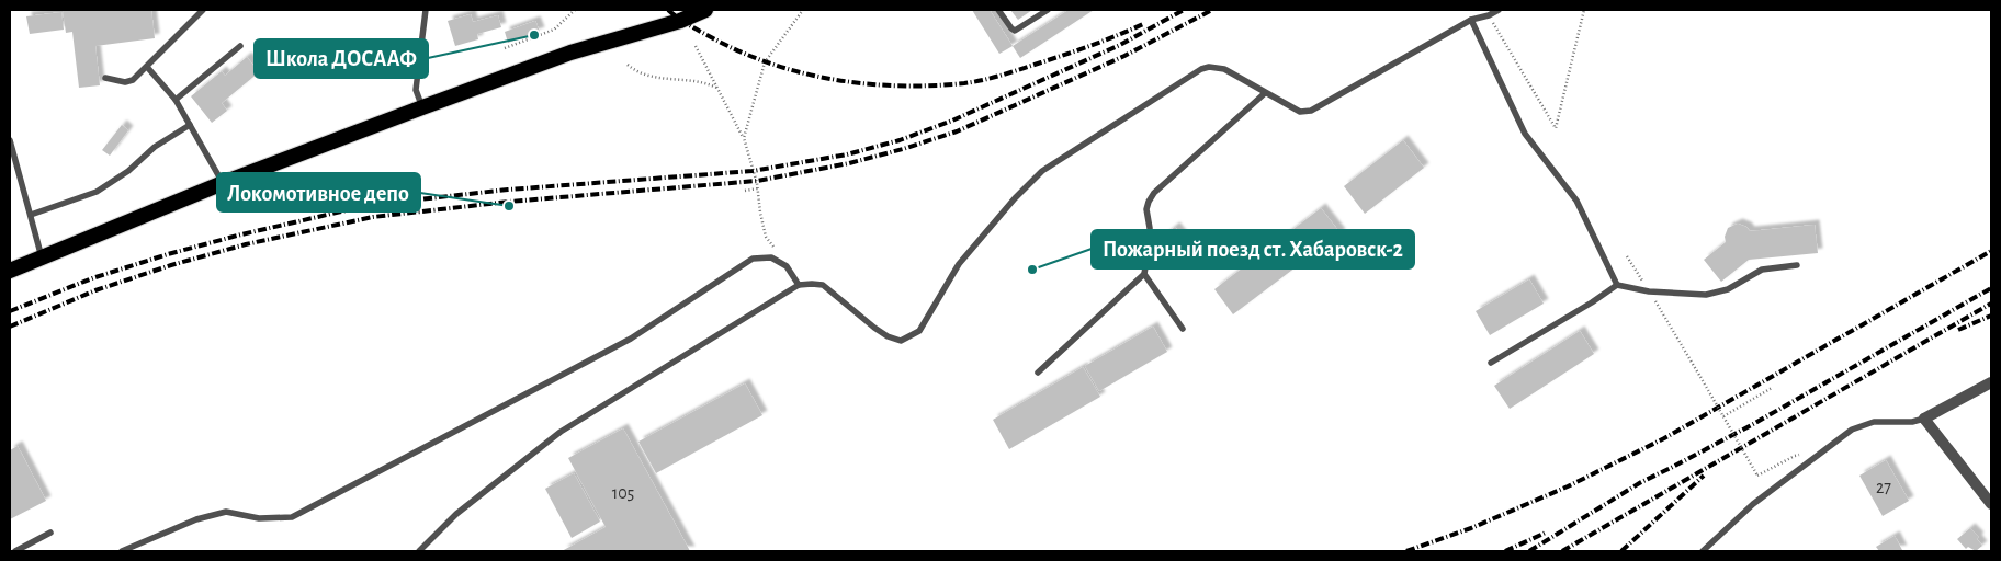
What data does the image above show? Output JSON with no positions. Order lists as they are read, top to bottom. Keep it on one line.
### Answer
{"places":["Школа ДОСААФ","Локомотивное депо","Пожарный поезд ст. Хабаровск-2"],"house_numbers":["27","105"]}
